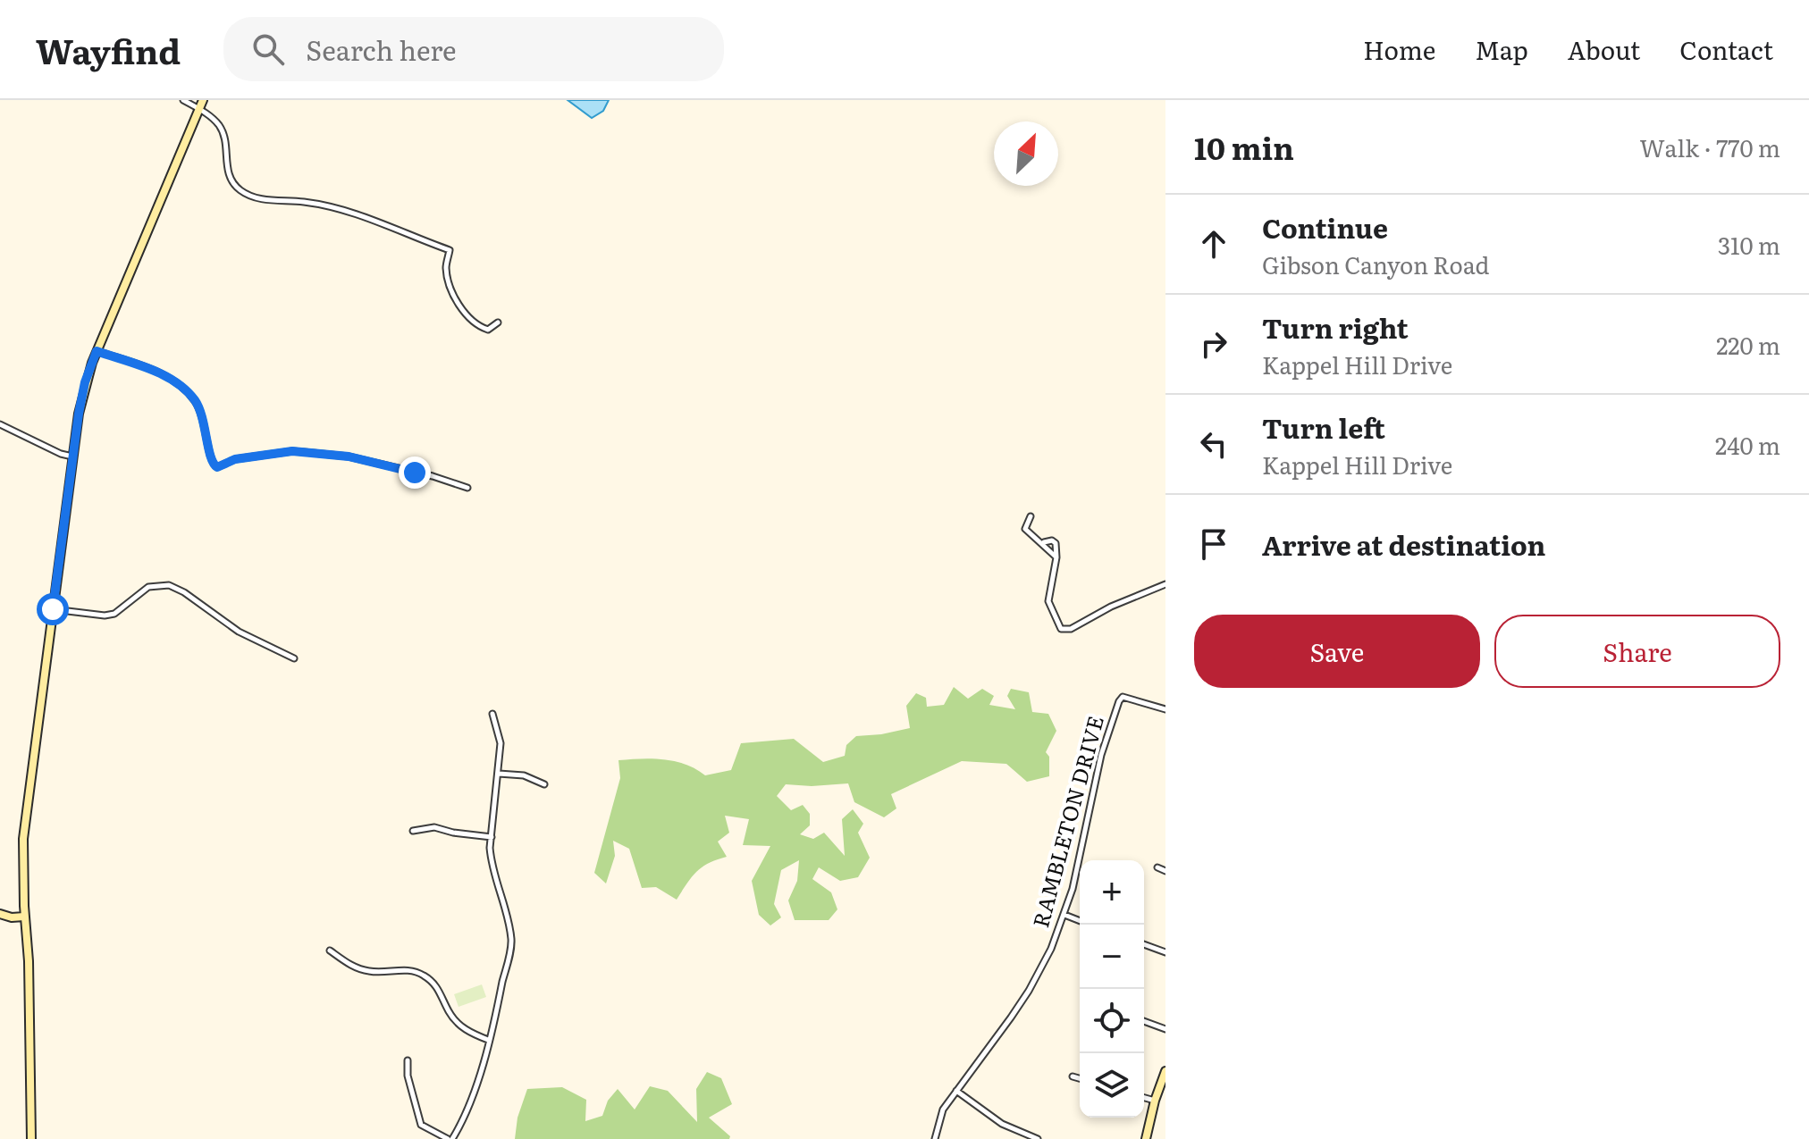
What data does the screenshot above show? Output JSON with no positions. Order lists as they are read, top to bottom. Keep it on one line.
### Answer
{"streets":{"street":["RAMBLETON DRIVE"]},"north":"top right","page":{"header":"Wayfind","search":"Search here","nav":["Home","Map","About","Contact"],"heading":["10 min","Walk · 770 m"],"list":[["Continue","Gibson Canyon Road","310 m"],["Turn right","Kappel Hill Drive","220 m"],["Turn left","Kappel Hill Drive","240 m"],"Arrive at destination"],"buttons":["Save","Share"],"map_buttons":["+","−"]}}
